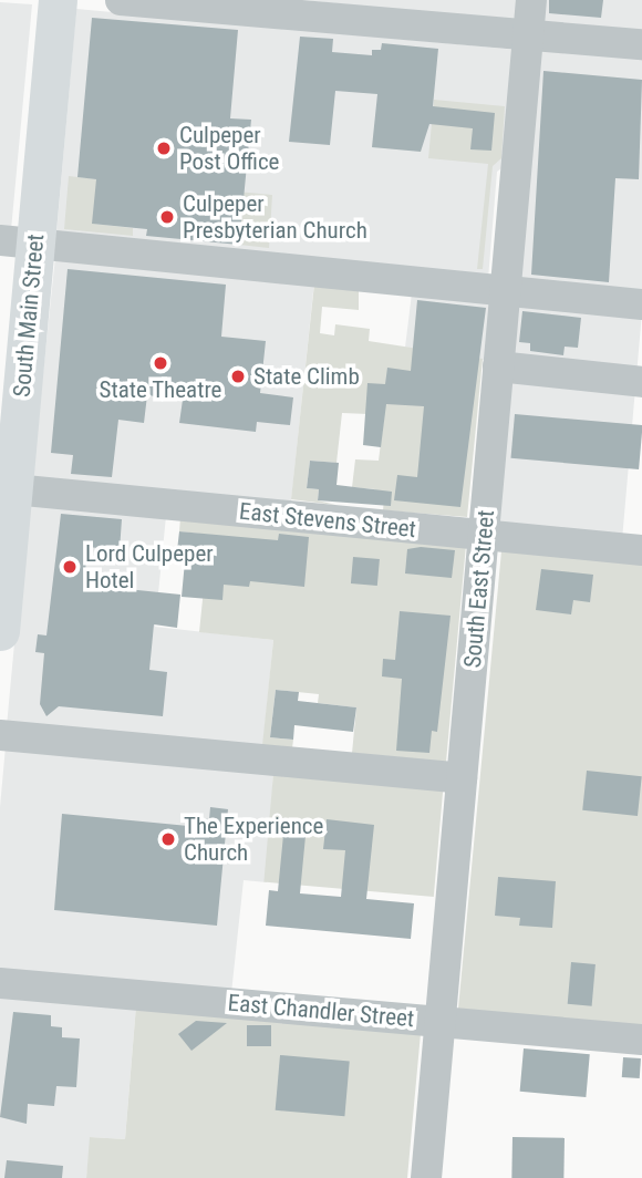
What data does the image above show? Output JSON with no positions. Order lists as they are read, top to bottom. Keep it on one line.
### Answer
{"streets":{"main road":["South Main Street"],"street":["East Stevens Street","South East Street","East Chandler Street"]},"crossings":[["South Main Street","East Stevens Street"],["East Stevens Street","South East Street"],["South East Street","East Chandler Street"]],"places":["Culpeper Post Office","Culpeper Presbyterian Church","State Theatre","State Climb","Lord Culpeper Hotel","The Experience Church"]}
